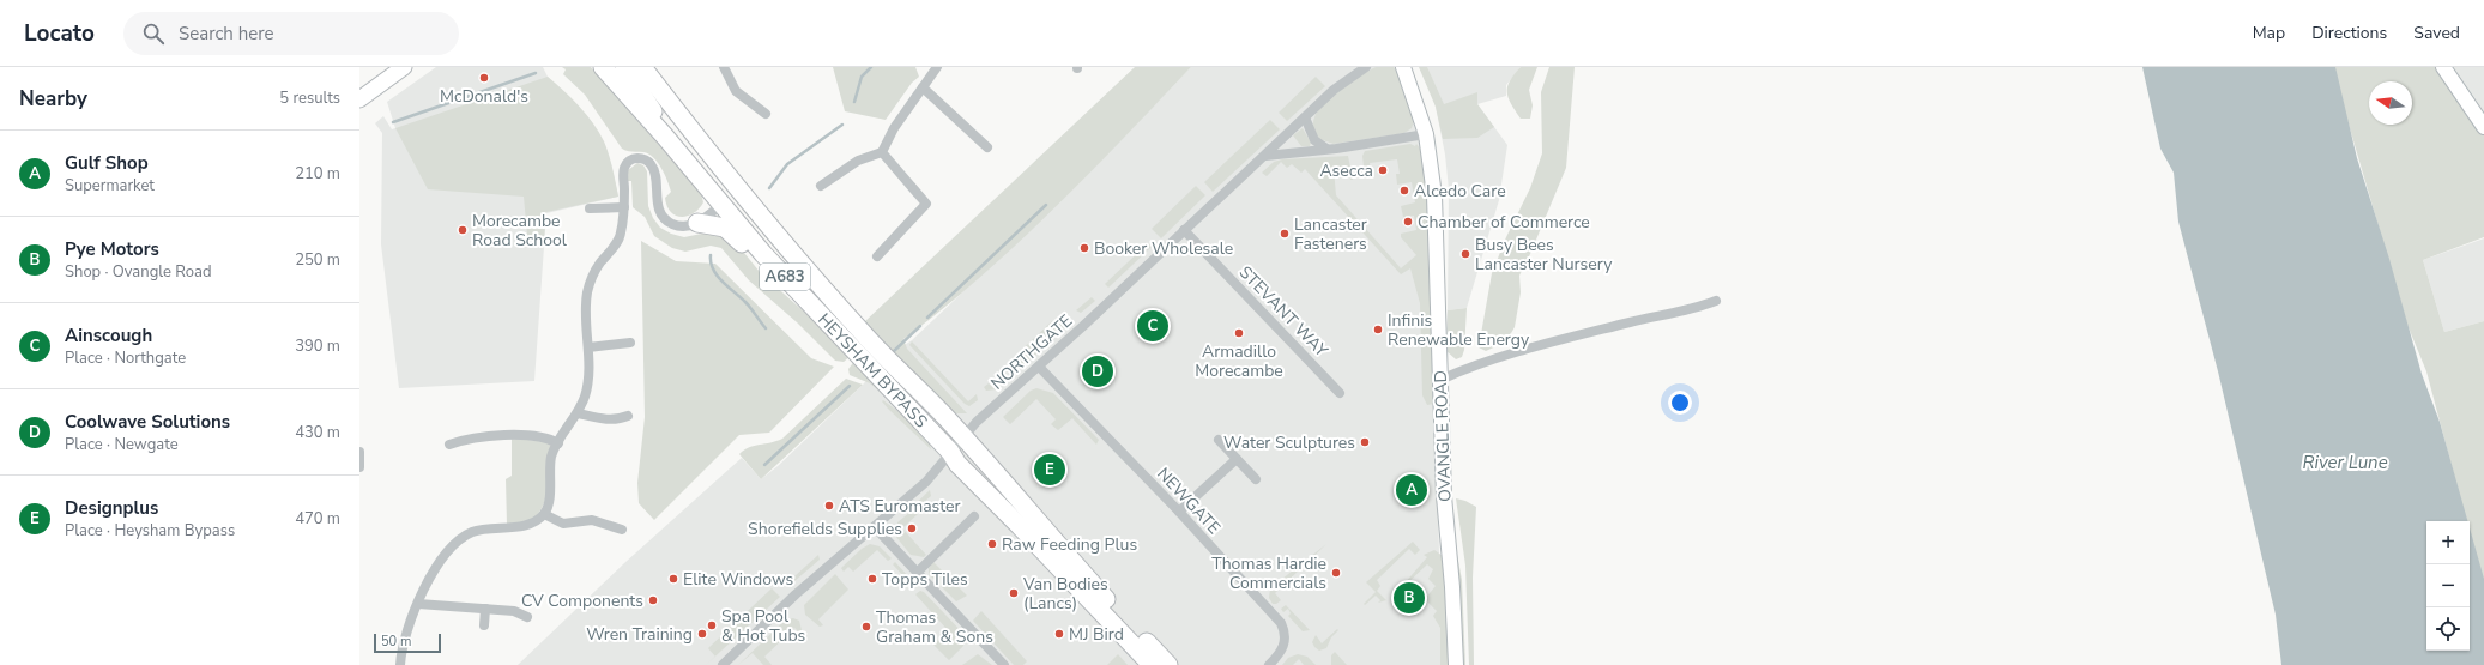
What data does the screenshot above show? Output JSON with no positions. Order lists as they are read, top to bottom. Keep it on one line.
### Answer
{"streets":{"highway":["A683","HEYSHAM BYPASS"],"main road":["OVANGLE ROAD"],"street":["STEVANT WAY","NORTHGATE","NEWGATE"]},"crossings":[["A683","NORTHGATE"],["A683","HEYSHAM BYPASS"],["STEVANT WAY","NORTHGATE"],["NORTHGATE","HEYSHAM BYPASS"],["NORTHGATE","NEWGATE"]],"water":["River Lune"],"places":["McDonald's","Asecca","Alcedo Care","Chamber of Commerce","Morecambe Road School","Lancaster Fasteners","Booker Wholesale","Busy Bees Lancaster Nursery","Infinis Renewable Energy","Armadillo Morecambe","Water Sculptures","ATS Euromaster","Shorefields Supplies","Raw Feeding Plus","Thomas Hardie Commercials","Elite Windows","Topps Tiles","Van Bodies (Lancs)","CV Components","Spa Pool & Hot Tubs","Thomas Graham & Sons","Wren Training","MJ Bird"],"scale_bar":"50 m","north":"left","page":{"header":"Locato","search":"Search here","nav":["Map","Directions","Saved"],"heading":["Nearby","5 results"],"list":[{"mark":"A","name":"Gulf Shop","note":"Supermarket","value":"210 m"},{"mark":"B","name":"Pye Motors","note":"Shop · Ovangle Road","value":"250 m"},{"mark":"C","name":"Ainscough","note":"Place · Northgate","value":"390 m"},{"mark":"D","name":"Coolwave Solutions","note":"Place · Newgate","value":"430 m"},{"mark":"E","name":"Designplus","note":"Place · Heysham Bypass","value":"470 m"}],"pins":["C","D","E","A","B"],"map_buttons":["+","−"],"scale":"50 m"}}
